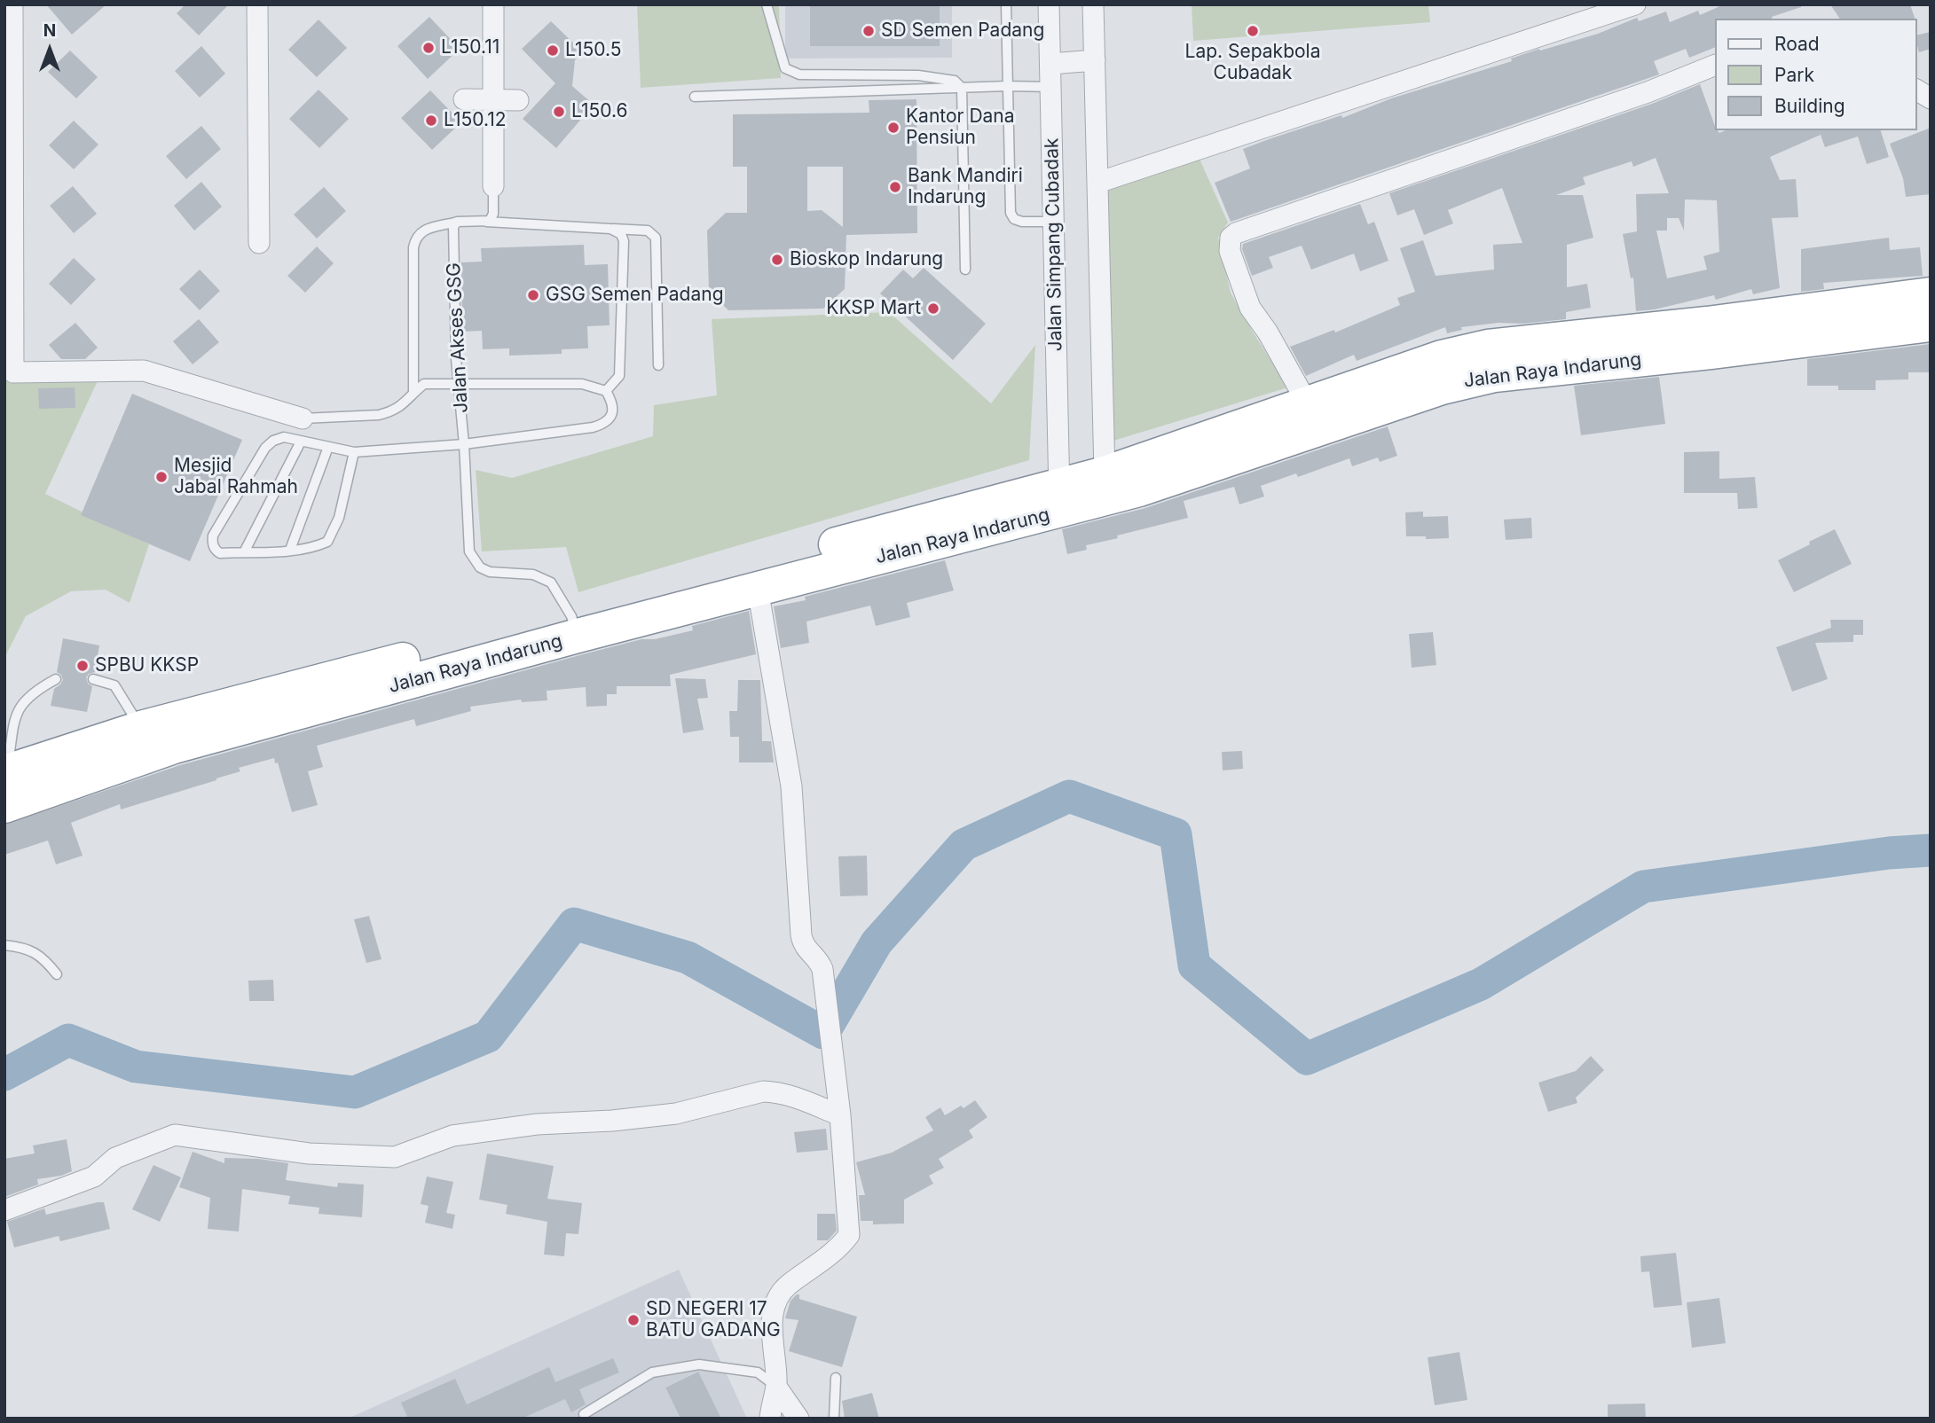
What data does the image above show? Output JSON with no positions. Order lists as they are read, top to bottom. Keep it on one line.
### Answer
{"streets":{"highway":["Jalan Raya Indarung"],"street":["Jalan Simpang Cubadak"],"lane":["Jalan Akses GSG"]},"crossings":[["Jalan Simpang Cubadak","Jalan Raya Indarung"],["Jalan Akses GSG","Jalan Raya Indarung"]],"places":["SD Semen Padang","Lap. Sepakbola Cubadak","L150.11","L150.5","L150.6","L150.12","Kantor Dana Pensiun","Bank Mandiri Indarung","Bioskop Indarung","GSG Semen Padang","KKSP Mart","Mesjid Jabal Rahmah","SPBU KKSP","SD NEGERI 17 BATU GADANG"],"legend":["Road","Park","Building"],"north":"top"}
